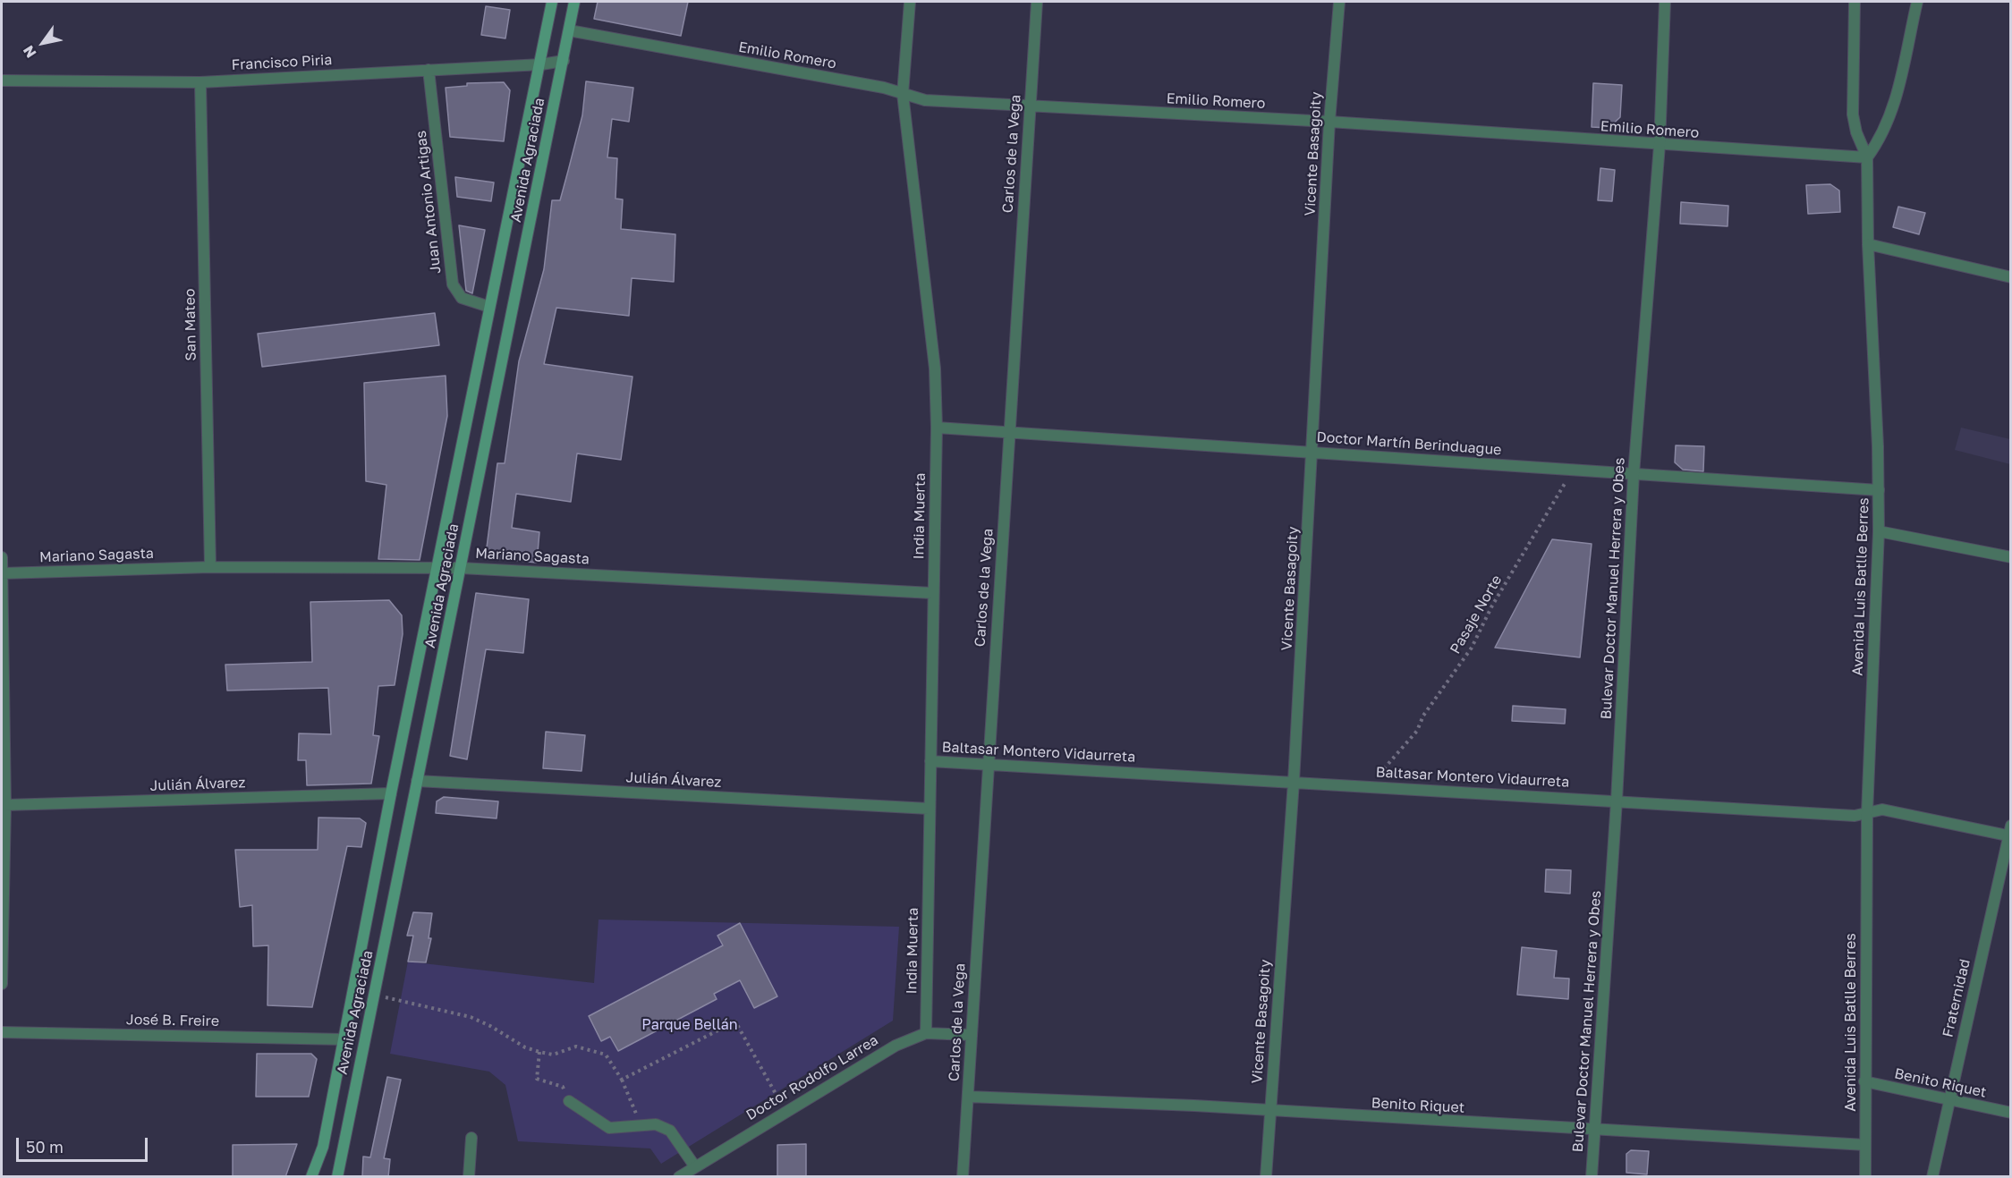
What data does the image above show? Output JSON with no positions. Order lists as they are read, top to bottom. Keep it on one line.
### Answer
{"streets":{"main road":["Avenida Agraciada"],"street":["Emilio Romero","Francisco Piria","Carlos de la Vega","Vicente Basagoity","Juan Antonio Artigas","San Mateo","Doctor Martín Berinduague","India Muerta","Mariano Sagasta","Avenida Luis Batlle Berres","Bulevar Doctor Manuel Herrera y Obes","Baltasar Montero Vidaurreta","Julián Álvarez","Fraternidad","José B. Freire","Doctor Rodolfo Larrea","Benito Riquet"],"path":["Pasaje Norte"]},"crossings":[["Emilio Romero","Carlos de la Vega"],["Emilio Romero","Vicente Basagoity"],["Emilio Romero","Avenida Agraciada"],["Emilio Romero","India Muerta"],["Emilio Romero","Avenida Luis Batlle Berres"],["Emilio Romero","Bulevar Doctor Manuel Herrera y Obes"],["Francisco Piria","Avenida Agraciada"],["Francisco Piria","Juan Antonio Artigas"],["Francisco Piria","San Mateo"],["Carlos de la Vega","Doctor Martín Berinduague"],["Carlos de la Vega","Baltasar Montero Vidaurreta"],["Carlos de la Vega","Doctor Rodolfo Larrea"],["Carlos de la Vega","Benito Riquet"],["Vicente Basagoity","Doctor Martín Berinduague"],["Vicente Basagoity","Baltasar Montero Vidaurreta"],["Vicente Basagoity","Benito Riquet"],["Avenida Agraciada","Juan Antonio Artigas"],["Avenida Agraciada","Mariano Sagasta"],["Avenida Agraciada","Julián Álvarez"],["Avenida Agraciada","José B. Freire"],["San Mateo","Mariano Sagasta"],["Doctor Martín Berinduague","India Muerta"],["Doctor Martín Berinduague","Avenida Luis Batlle Berres"],["Doctor Martín Berinduague","Bulevar Doctor Manuel Herrera y Obes"],["Doctor Martín Berinduague","Pasaje Norte"],["India Muerta","Mariano Sagasta"],["India Muerta","Baltasar Montero Vidaurreta"],["India Muerta","Julián Álvarez"],["India Muerta","Doctor Rodolfo Larrea"],["Avenida Luis Batlle Berres","Baltasar Montero Vidaurreta"],["Avenida Luis Batlle Berres","Benito Riquet"],["Bulevar Doctor Manuel Herrera y Obes","Baltasar Montero Vidaurreta"],["Bulevar Doctor Manuel Herrera y Obes","Benito Riquet"],["Pasaje Norte","Baltasar Montero Vidaurreta"],["Baltasar Montero Vidaurreta","Fraternidad"],["Fraternidad","Benito Riquet"]],"parks":["Parque Bellán"],"scale_bar":"50 m","north":"bottom left"}
